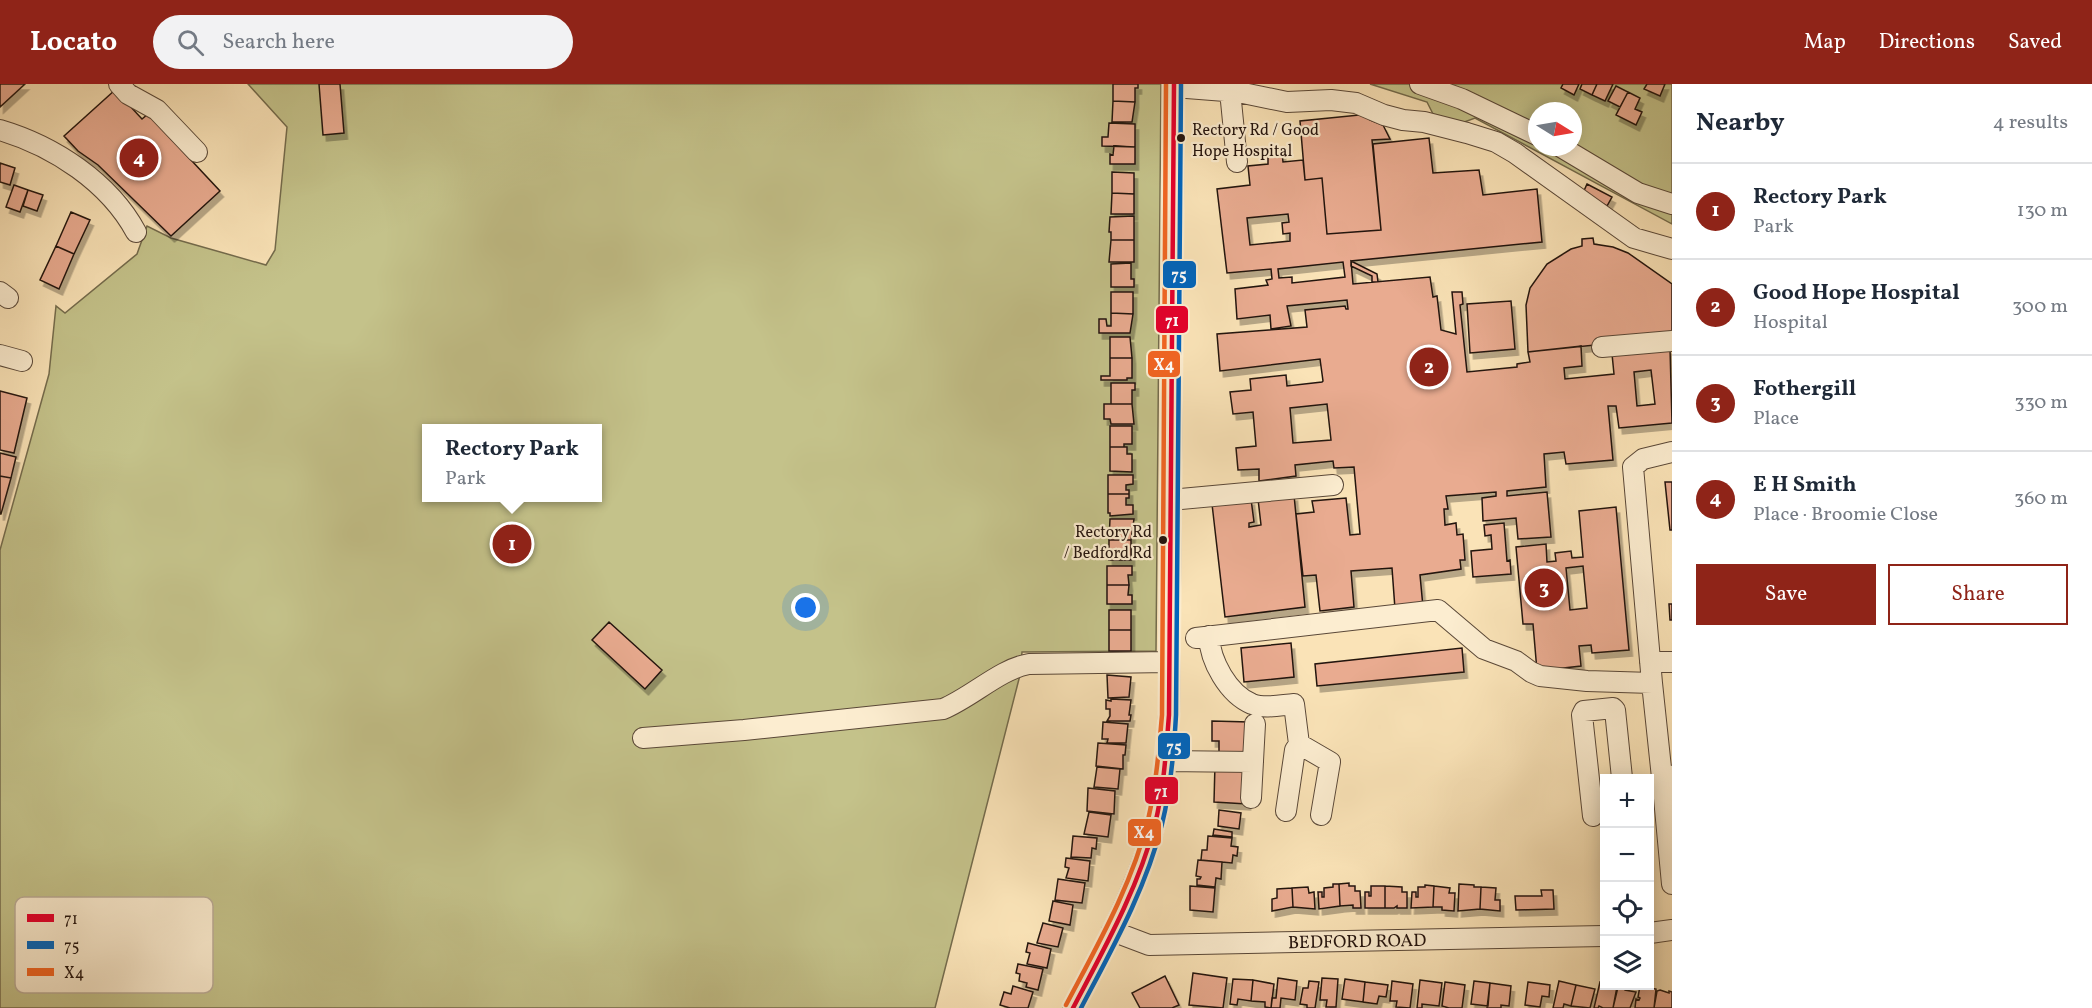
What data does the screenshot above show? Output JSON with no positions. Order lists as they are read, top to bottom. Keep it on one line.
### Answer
{"streets":{"street":["BEDFORD ROAD"]},"places":["Rectory Rd / Good Hope Hospital","Rectory Rd / Bedford Rd"],"lines":["transit line 71","transit line 75","transit line X4"],"legend":["71","75","X4"],"north":"right","page":{"header":"Locato","search":"Search here","nav":["Map","Directions","Saved"],"heading":["Nearby","4 results"],"pins":["4","2","1","3"],"list":[{"mark":"1","name":"Rectory Park","note":"Park","value":"130 m"},{"mark":"2","name":"Good Hope Hospital","note":"Hospital","value":"300 m"},{"mark":"3","name":"Fothergill","note":"Place","value":"330 m"},{"mark":"4","name":"E H Smith","note":"Place · Broomie Close","value":"360 m"}],"popup":["Rectory Park","Park"],"buttons":["Save","Share"],"map_buttons":["+","−"]}}
